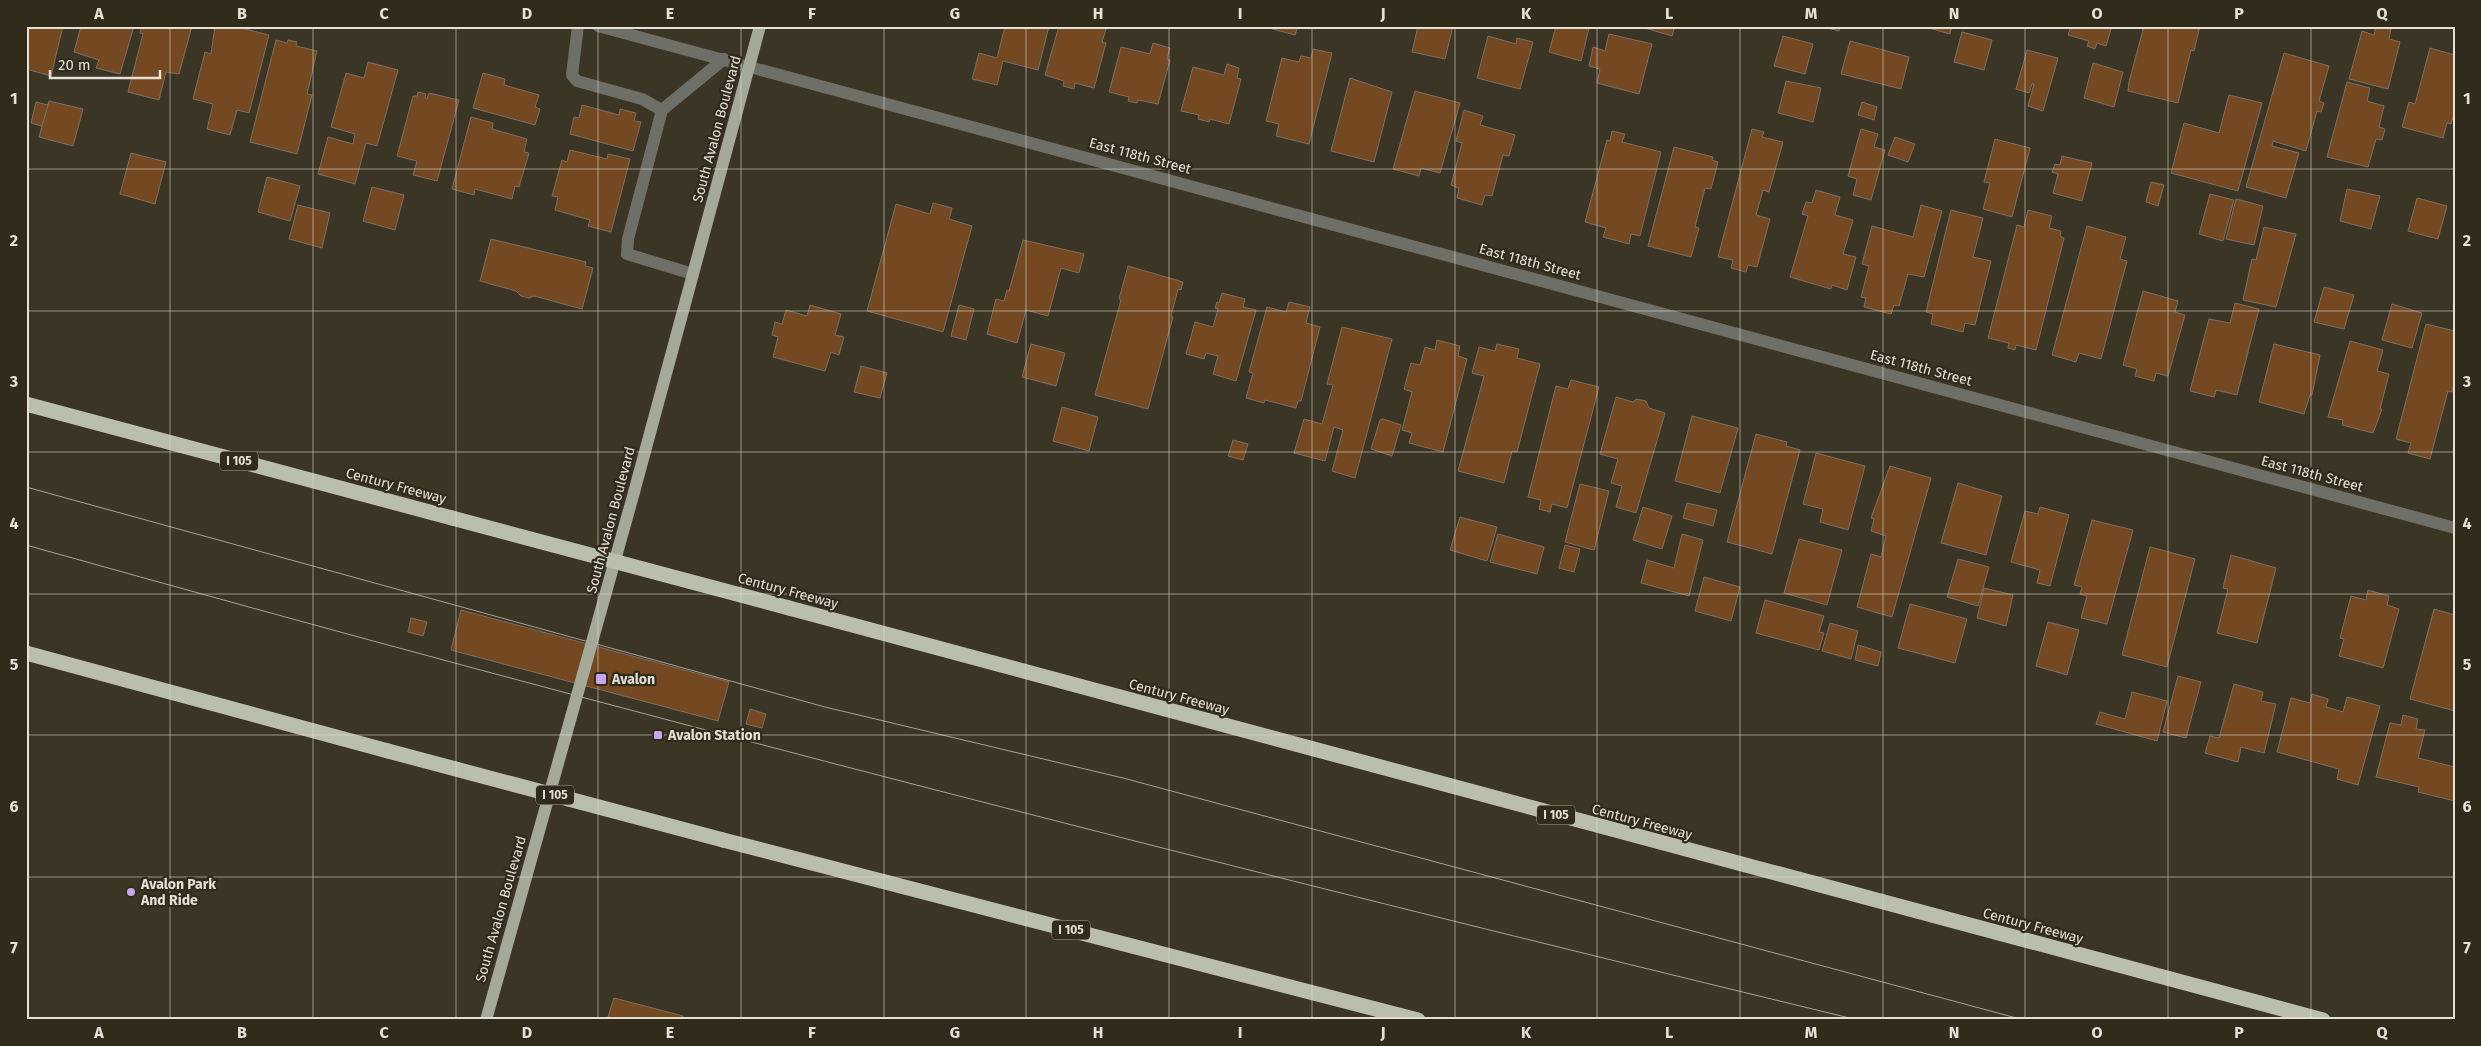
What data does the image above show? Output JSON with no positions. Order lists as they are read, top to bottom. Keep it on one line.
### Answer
{"streets":{"highway":["I 105","Century Freeway"],"main road":["South Avalon Boulevard"],"street":["East 118th Street"]},"crossings":[["South Avalon Boulevard","East 118th Street"]],"places":{"transit":["Avalon","Avalon Station"],"other":["Avalon Park And Ride"]},"scale_bar":"20 m","grid":{"columns":["A","B","C","D","E","F","G","H","I","J","K","L","M","N","O","P","Q"],"rows":["1","2","3","4","5","6","7"]}}
